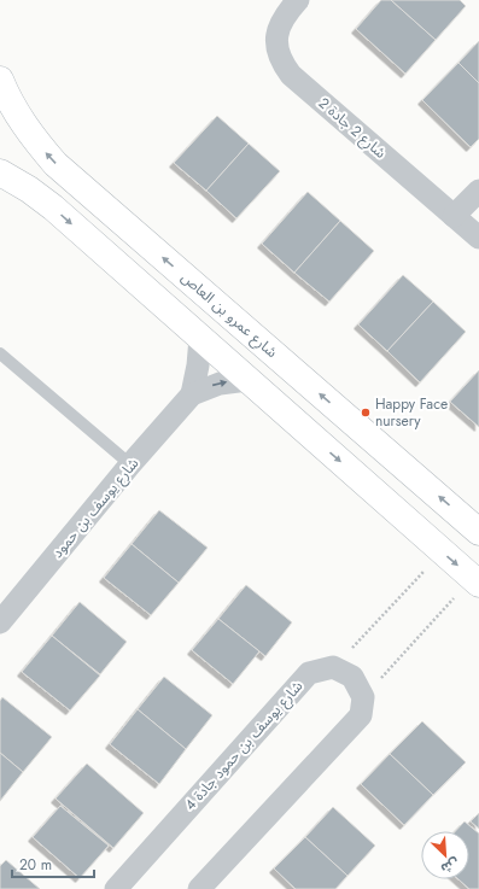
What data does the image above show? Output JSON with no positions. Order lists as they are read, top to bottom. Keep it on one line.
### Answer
{"streets":{"main road":["شارع عمرو بن العاص"],"street":["شارع 2 جادة 2","شارع يوسف بن حمود","شارع يوسف بن حمود جادة 4"]},"places":["Happy Face nursery"],"scale_bar":"20 m","north":"bottom right"}
